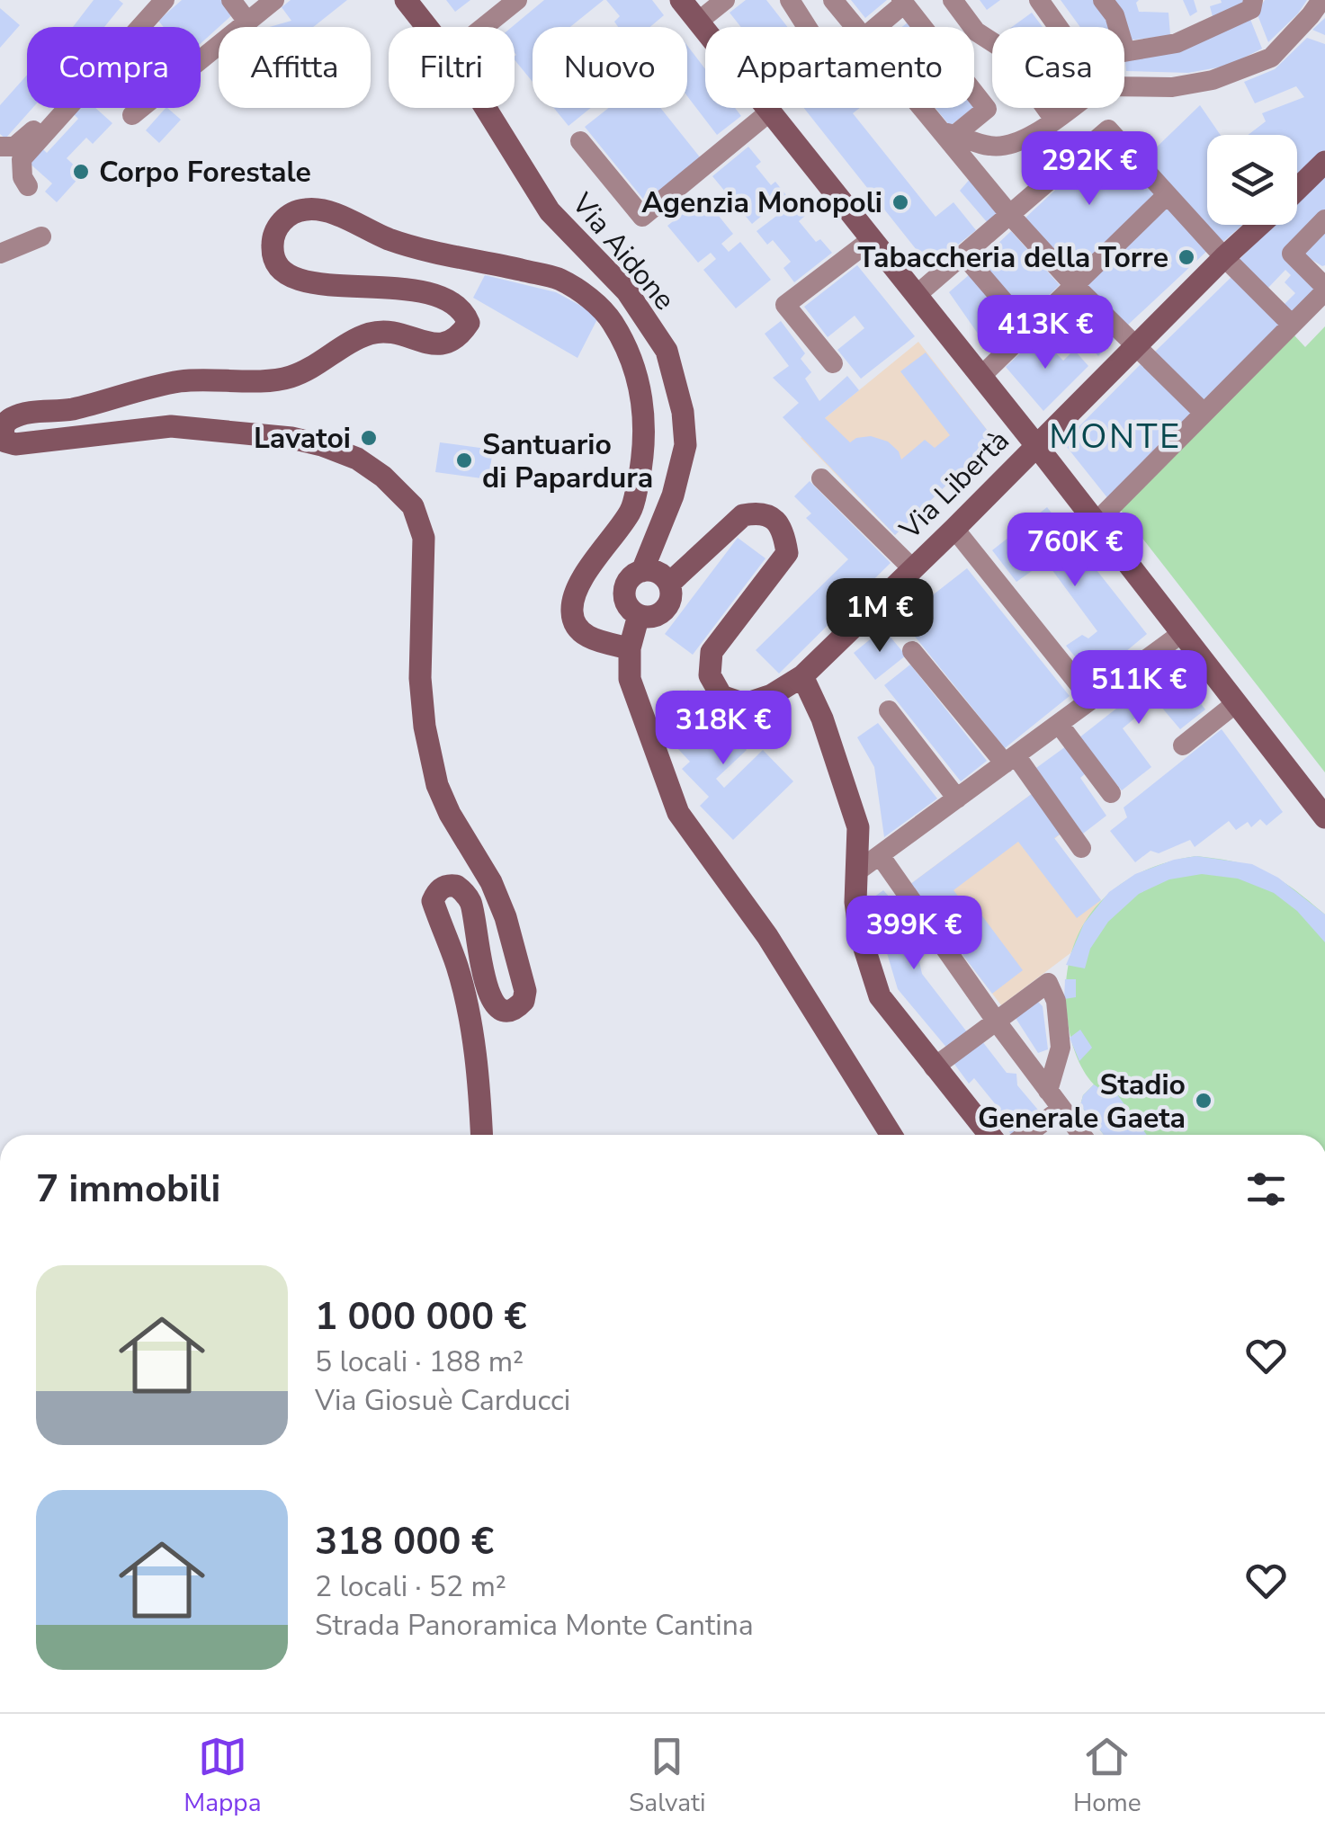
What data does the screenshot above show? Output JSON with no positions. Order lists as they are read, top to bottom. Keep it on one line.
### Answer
{"streets":{"street":["Via Aidone","Via Libertà"]},"crossings":[["Via Aidone","Via Libertà"]],"districts":["MONTE"],"places":["Corpo Forestale","Agenzia Monopoli","Tabaccheria della Torre","Lavatoi","Santuario di Papardura","Stadio Generale Gaeta"],"page":{"chip":["Compra","Affitta","Filtri","Nuovo","Appartamento","Casa"],"price":["292K €","413K €","760K €","1M €","511K €","318K €","399K €"],"heading":"7 immobili","list":[{"name":"1 000 000 €","note":"5 locali · 188 m² · Via Giosuè Carducci"},{"name":"318 000 €","note":"2 locali · 52 m² · Strada Panoramica Monte Cantina"}],"tabs":["Mappa","Salvati","Home"]}}
